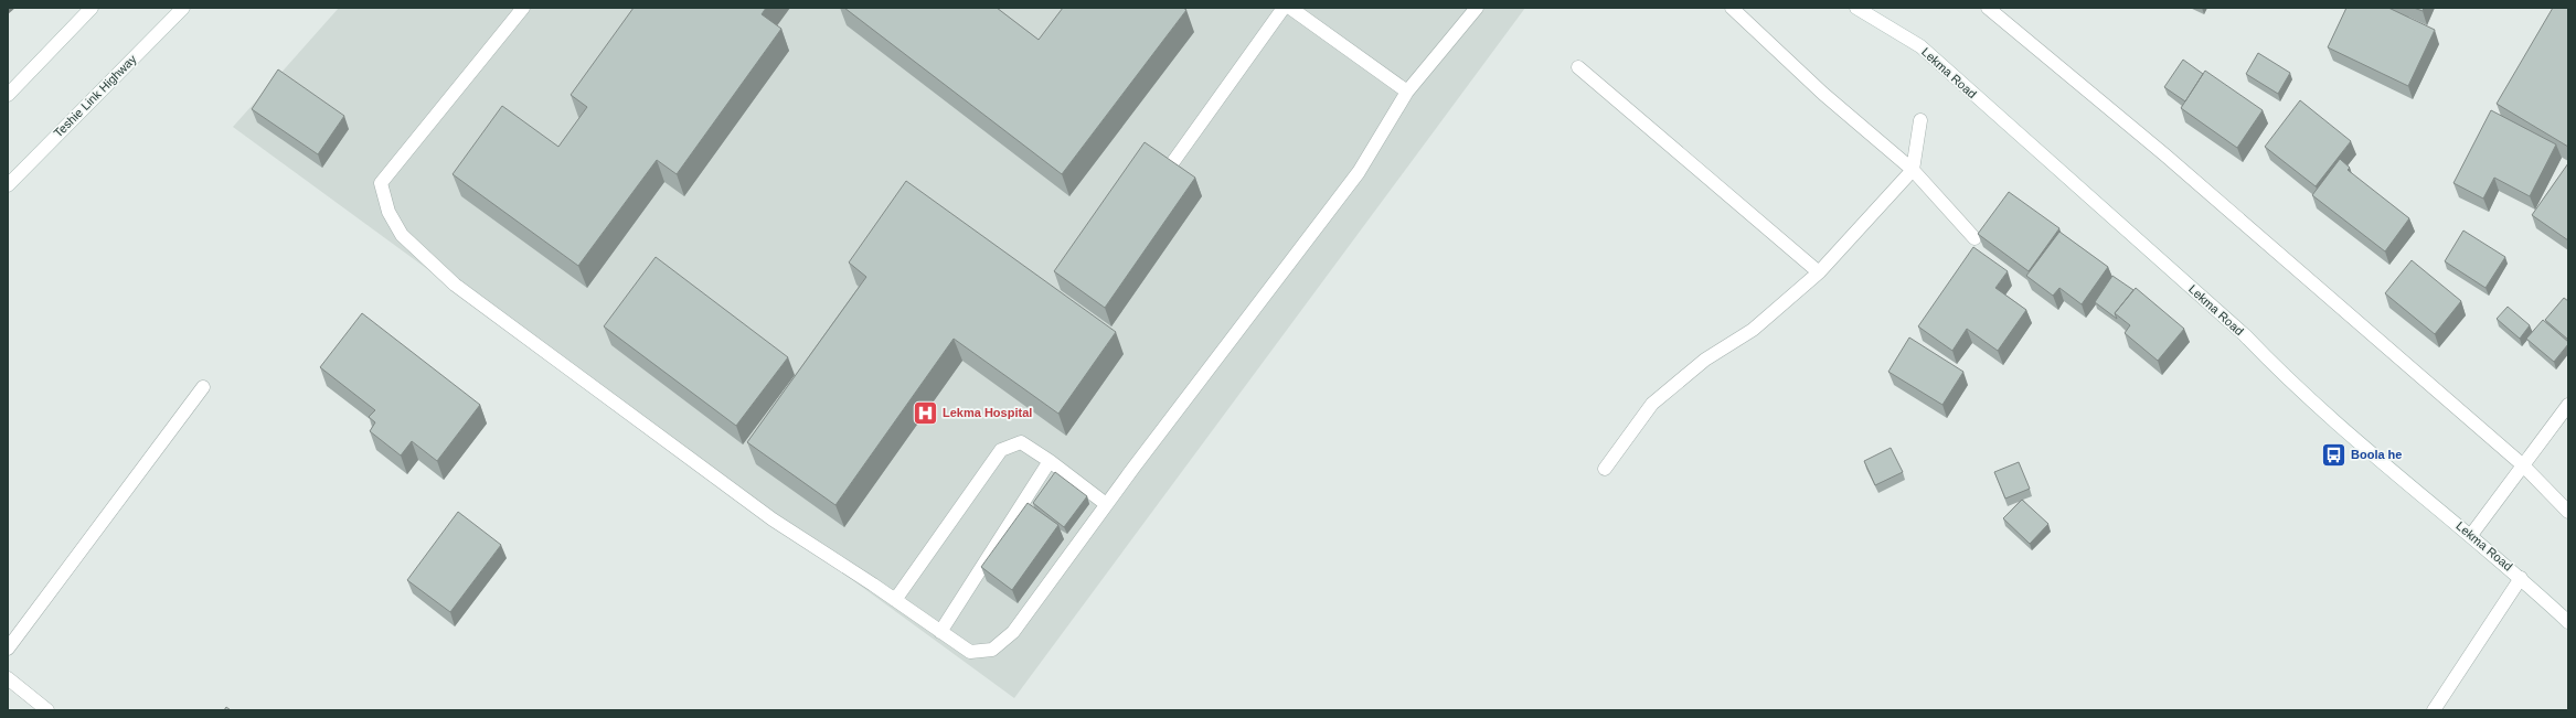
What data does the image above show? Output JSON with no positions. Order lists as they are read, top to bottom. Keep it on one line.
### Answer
{"streets":{"street":["Lekma Road","Teshie Link Highway"]},"places":{"hospital":["Lekma Hospital"],"bus stop":["Boola he"]}}
